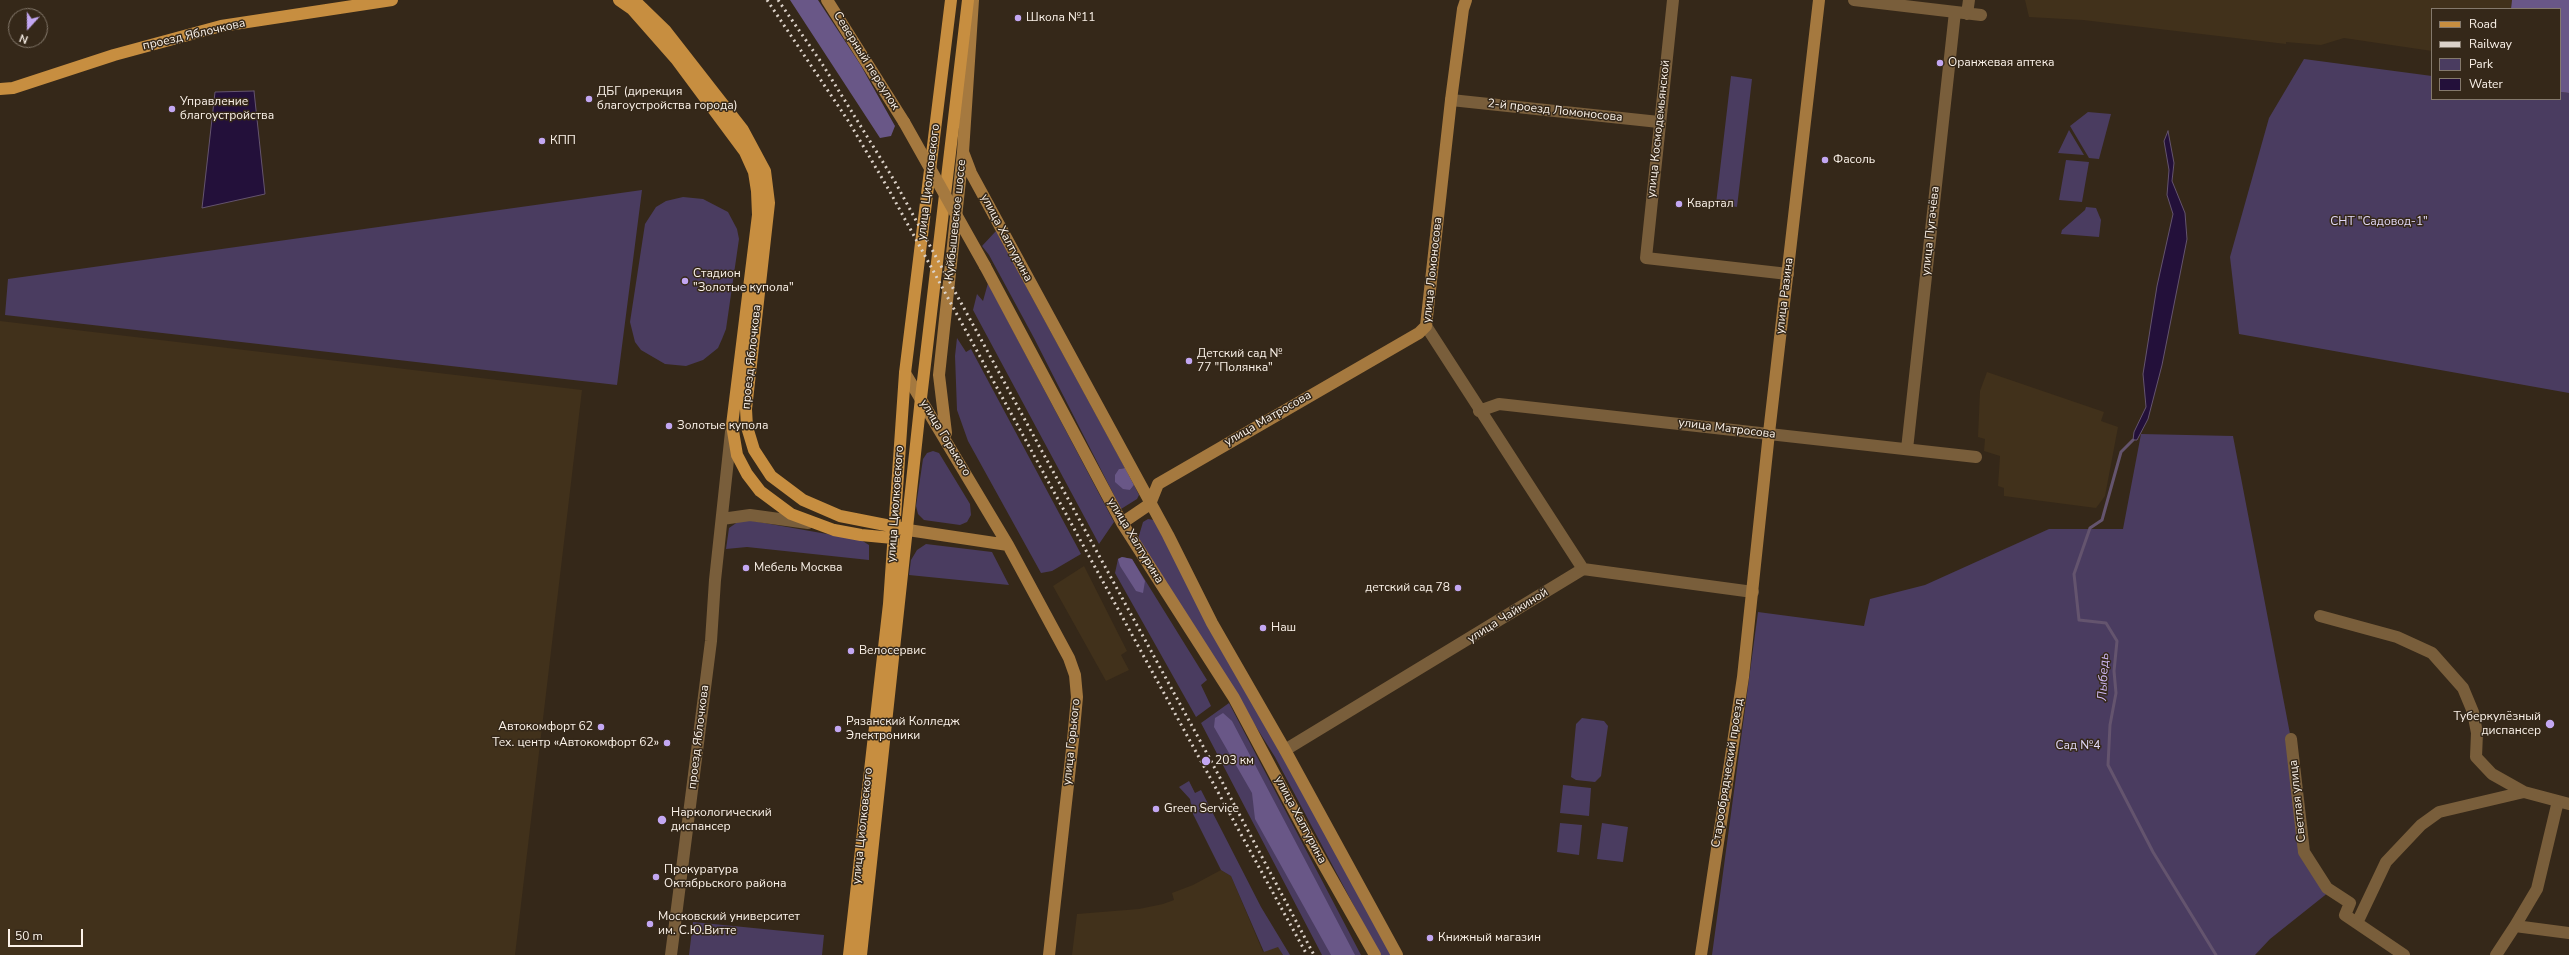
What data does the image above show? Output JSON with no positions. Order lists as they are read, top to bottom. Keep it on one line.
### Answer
{"streets":{"main road":["проезд Яблочкова","улица Циолковского"],"street":["Северный переулок","2-й проезд Ломоносова","улица Космодемьянской","Куйбышевское шоссе","улица Пугачёва","улица Халтурина","улица Ломоносова","улица Разина","улица Матросова","улица Горького","улица Чайкиной","Старообрядческий проезд","Светлая улица"]},"crossings":[["проезд Яблочкова","улица Циолковского"],["Северный переулок","улица Халтурина"],["2-й проезд Ломоносова","улица Космодемьянской"],["2-й проезд Ломоносова","улица Ломоносова"],["улица Космодемьянской","улица Разина"],["улица Циолковского","улица Горького"],["Куйбышевское шоссе","улица Халтурина"],["Куйбышевское шоссе","улица Горького"],["улица Пугачёва","улица Матросова"],["улица Халтурина","улица Матросова"],["улица Халтурина","улица Чайкиной"],["улица Ломоносова","улица Матросова"],["улица Ломоносова","улица Чайкиной"],["улица Разина","улица Матросова"],["улица Разина","Старообрядческий проезд"]],"water":["Лыбедь"],"parks":["СНТ \"Садовод-1\"","Сад №4"],"places":["Школа №11","Оранжевая аптека","ДБГ (дирекция благоустройства города)","Управление благоустройства","КПП","Фасоль","Квартал","Стадион \"Золотые купола\"","Детский сад № 77 \"Полянка\"","Золотые купола","Мебель Москва","детский сад 78","Наш","Велосервис","Туберкулёзный диспансер","Автокомфорт 62","Рязанский Колледж Электроники","Тех. центр «Автокомфорт 62»","203 км","Green Service","Наркологический диспансер","Прокуратура Октябрьского района","Московский университет им. С.Ю.Витте","Книжный магазин"],"legend":["Road","Railway","Park","Water"],"scale_bar":"50 m","north":"bottom"}
